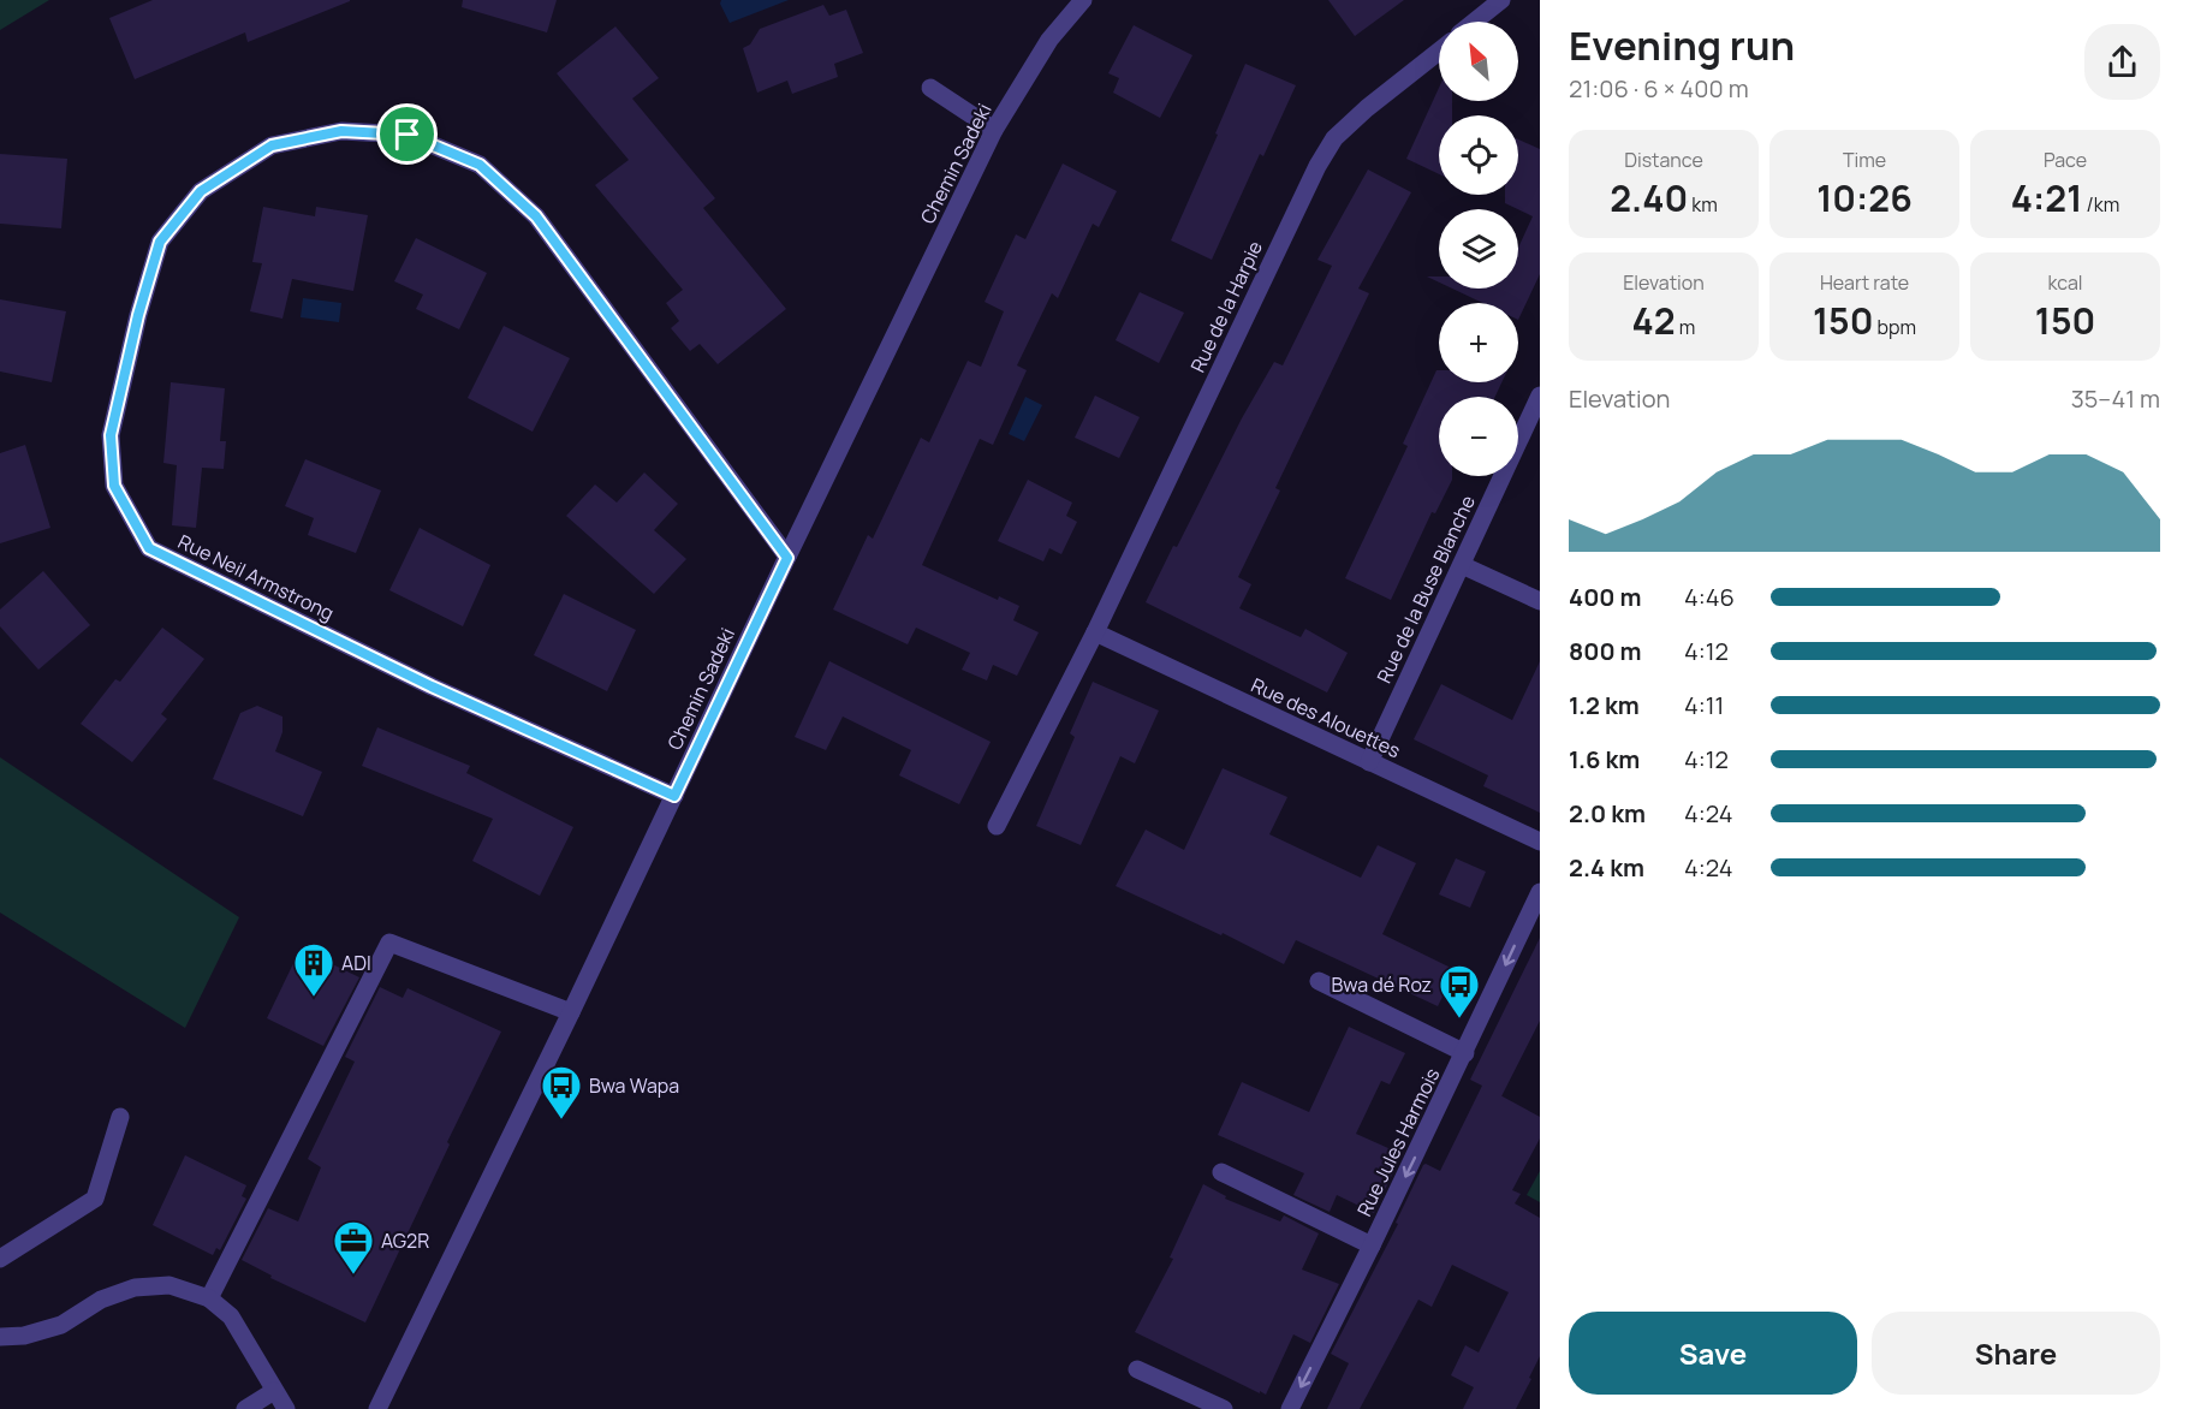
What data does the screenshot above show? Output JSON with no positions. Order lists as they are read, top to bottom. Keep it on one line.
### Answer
{"streets":{"street":["Chemin Sadeki","Rue de la Harpie","Rue Neil Armstrong","Rue de la Buse Blanche","Rue des Alouettes","Rue Jules Harmois"]},"crossings":[["Chemin Sadeki","Rue Neil Armstrong"],["Rue de la Harpie","Rue des Alouettes"],["Rue de la Buse Blanche","Rue des Alouettes"]],"one_way":["Rue Jules Harmois"],"places":{"building":["ADI"],"bus stop":["Bwa dé Roz","Bwa Wapa"],"office":["AG2R"]},"north":"top left","page":{"heading":["Evening run","21:06 · 6 × 400 m"],"map_buttons":["+","−"],"stats":[["Distance","2.40 km"],["Time","10:26"],["Pace","4:21 /km"],["Elevation","42 m"],["Heart rate","150 bpm"],["kcal","150"]],"chart":["Elevation","35–41 m"],"list":[{"name":"400 m","note":"4:46"},{"name":"800 m","note":"4:12"},{"name":"1.2 km","note":"4:11"},{"name":"1.6 km","note":"4:12"},{"name":"2.0 km","note":"4:24"},{"name":"2.4 km","note":"4:24"}],"buttons":["Save","Share"]}}
